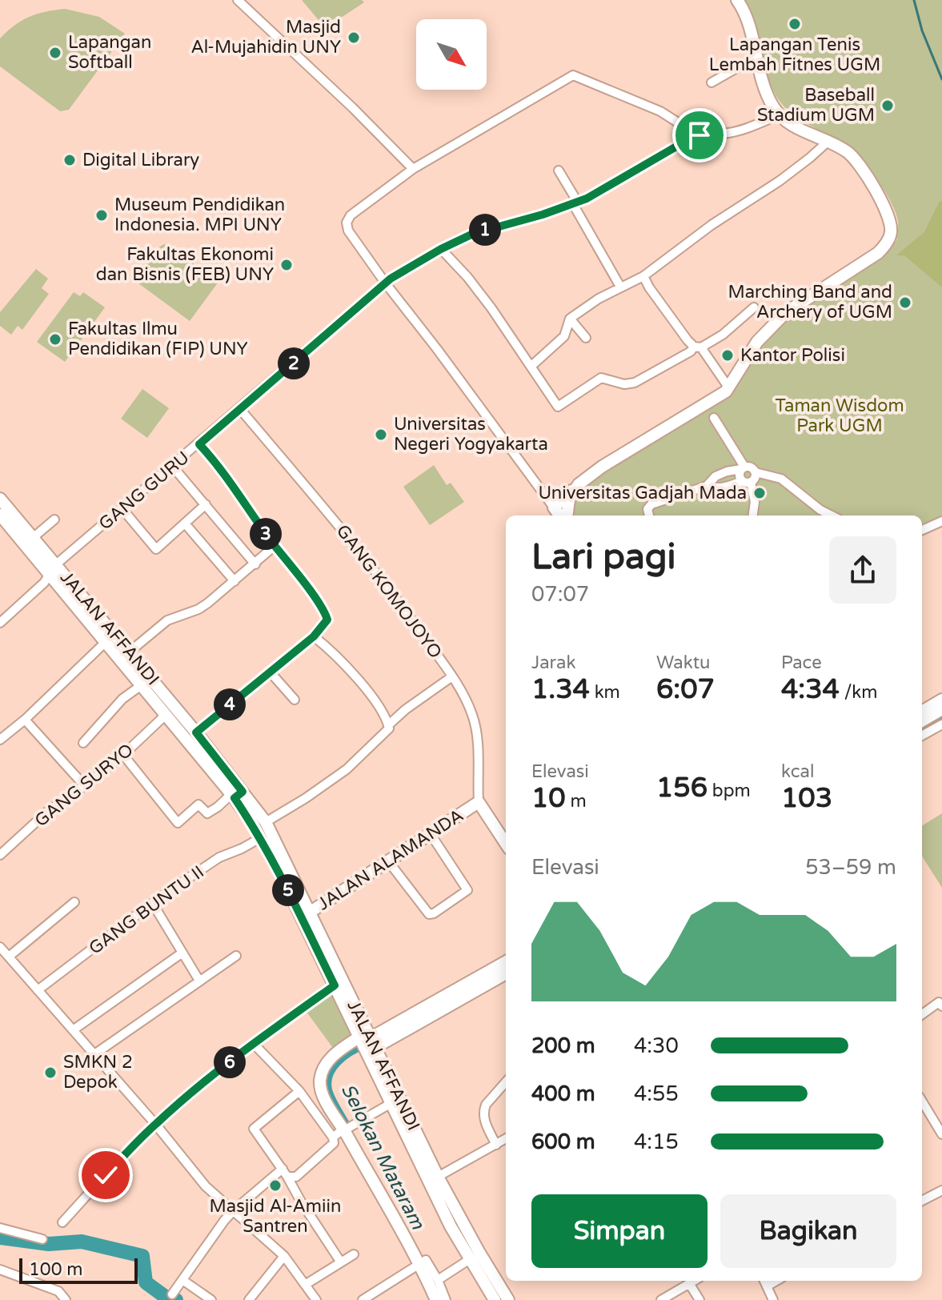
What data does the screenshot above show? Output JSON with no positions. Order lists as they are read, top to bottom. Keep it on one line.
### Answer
{"streets":{"main road":["JALAN AFFANDI","JALAN ALAMANDA"],"street":["GANG GURU","GANG KOMOJOYO","GANG SURYO","GANG BUNTU II"]},"crossings":[["GANG GURU","GANG KOMOJOYO"],["GANG GURU","JALAN AFFANDI"],["GANG KOMOJOYO","JALAN ALAMANDA"],["JALAN AFFANDI","GANG SURYO"],["JALAN AFFANDI","JALAN ALAMANDA"],["JALAN AFFANDI","GANG BUNTU II"]],"water":["Selokan Mataram"],"parks":["Taman Wisdom Park UGM"],"places":["Lapangan Tenis Lembah Fitnes UGM","Masjid Al-Mujahidin UNY","Lapangan Softball","Baseball Stadium UGM","Digital Library","Museum Pendidikan Indonesia. MPI UNY","Fakultas Ekonomi dan Bisnis (FEB) UNY","Marching Band and Archery of UGM","Fakultas Ilmu Pendidikan (FIP) UNY","Kantor Polisi","Universitas Negeri Yogyakarta","Universitas Gadjah Mada","SMKN 2 Depok","Masjid Al-Amiin Santren"],"scale_bar":"100 m","north":"bottom right","page":{"pins":["1","2","3","4","5","6"],"heading":["Lari pagi","07:07"],"stats":[["Jarak","1.34 km"],["Waktu","6:07"],["Pace","4:34 /km"],["Elevasi","10 m"],["156 bpm"],["kcal","103"]],"chart":["Elevasi","53–59 m"],"list":[{"name":"200 m","note":"4:30"},{"name":"400 m","note":"4:55"},{"name":"600 m","note":"4:15"}],"buttons":["Simpan","Bagikan"],"scale":"100 m"}}
